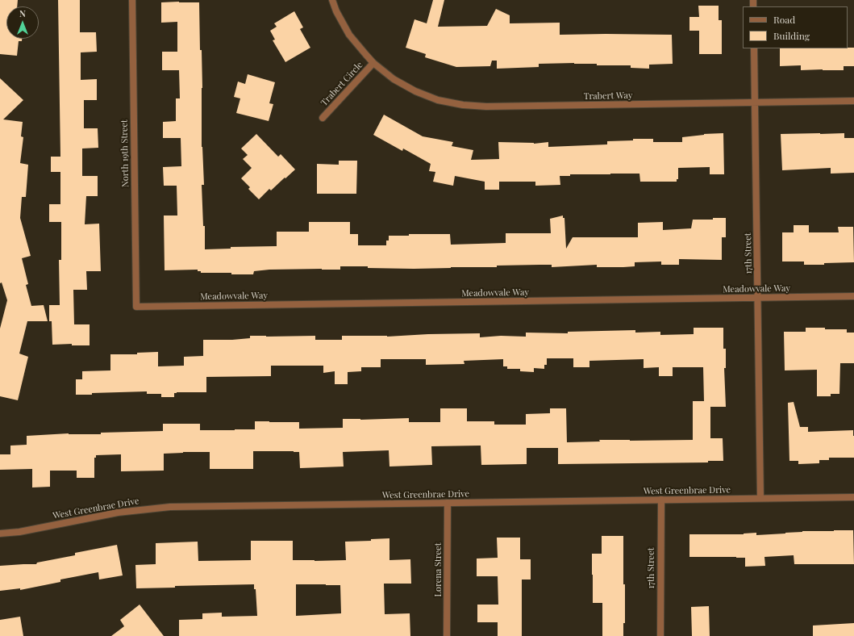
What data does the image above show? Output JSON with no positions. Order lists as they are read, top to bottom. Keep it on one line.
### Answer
{"streets":{"street":["Trabert Circle","Trabert Way","North 19th Street","17th Street","Meadowvale Way","West Greenbrae Drive","Lorena Street"]},"crossings":[["Trabert Circle","Trabert Way"],["Trabert Way","17th Street"],["North 19th Street","Meadowvale Way"],["17th Street","Meadowvale Way"],["17th Street","West Greenbrae Drive"],["West Greenbrae Drive","Lorena Street"]],"legend":["Road","Building"],"north":"top"}
